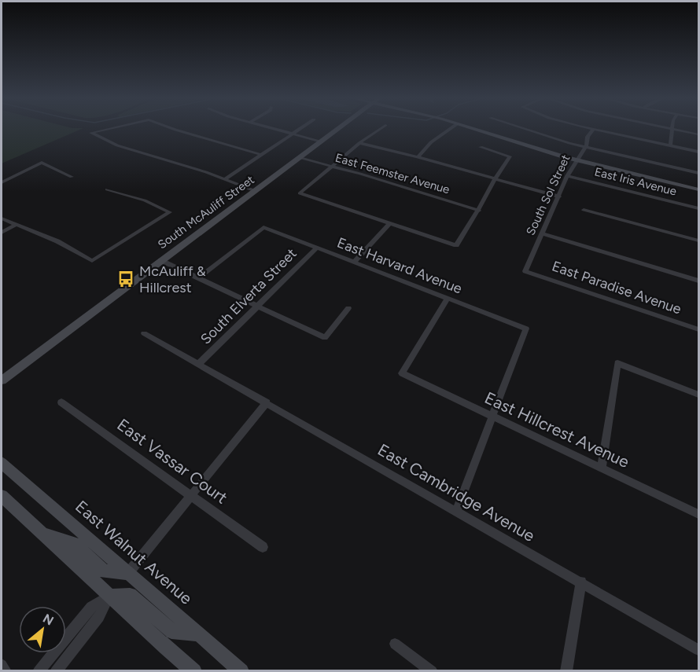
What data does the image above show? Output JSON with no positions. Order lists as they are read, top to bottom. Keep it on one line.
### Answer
{"streets":{"street":["East Feemster Avenue","East Iris Avenue","South Sol Street","South McAuliff Street","East Harvard Avenue","East Paradise Avenue","South Elverta Street","East Hillcrest Avenue","East Vassar Court","East Cambridge Avenue","East Walnut Avenue"]},"crossings":[["East Feemster Avenue","South McAuliff Street"],["East Iris Avenue","South Sol Street"],["South Sol Street","East Paradise Avenue"],["East Harvard Avenue","South Elverta Street"],["East Harvard Avenue","East Hillcrest Avenue"],["South Elverta Street","East Cambridge Avenue"]],"places":{"bus stop":["McAuliff & Hillcrest"]},"north":"top right"}
